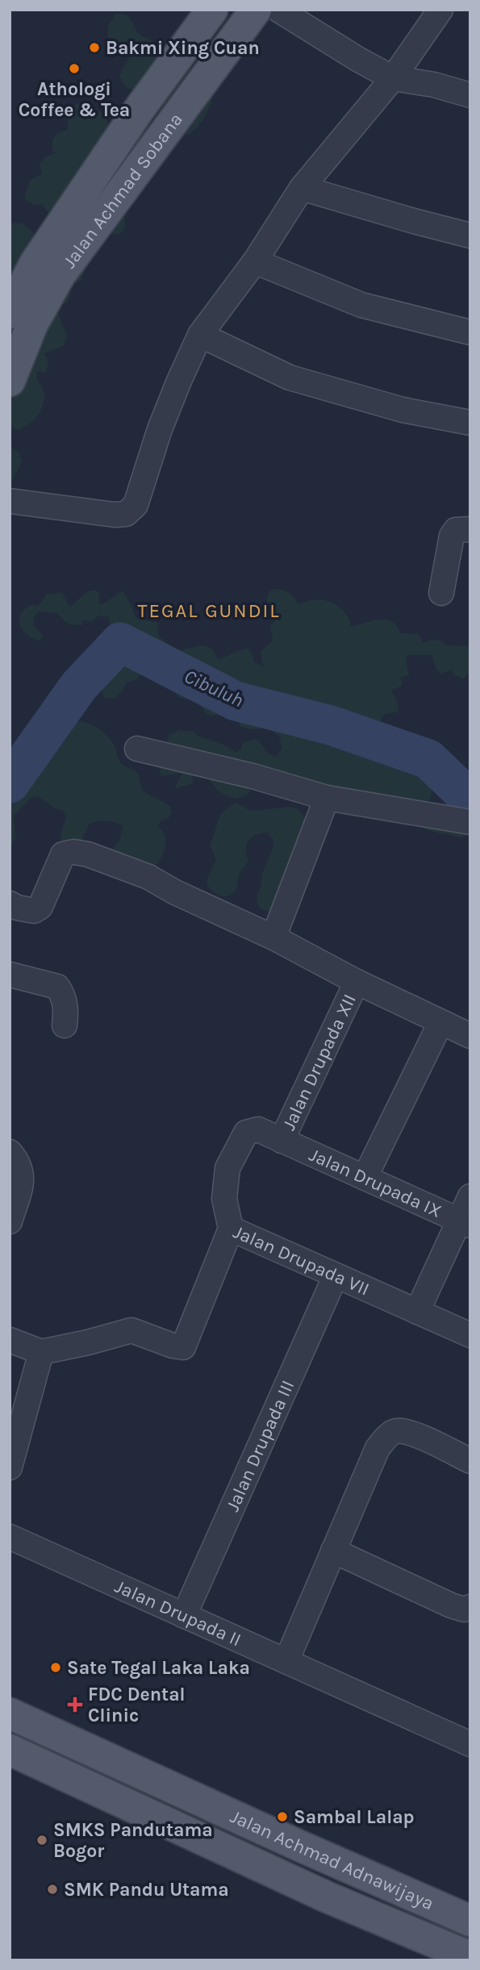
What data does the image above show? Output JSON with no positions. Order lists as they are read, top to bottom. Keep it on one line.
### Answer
{"streets":{"main road":["Jalan Achmad Sobana","Jalan Achmad Adnawijaya"],"street":["Jalan Drupada XII","Jalan Drupada IX","Jalan Drupada VII","Jalan Drupada III","Jalan Drupada II"]},"crossings":[["Jalan Drupada XII","Jalan Drupada IX"],["Jalan Drupada XII","Jalan Drupada VII"],["Jalan Drupada IX","Jalan Drupada VII"],["Jalan Drupada VII","Jalan Drupada III"],["Jalan Drupada III","Jalan Drupada II"]],"districts":["TEGAL GUNDIL"],"water":["Cibuluh"],"places":{"other":["Bakmi Xing Cuan","Athologi Coffee & Tea","Sate Tegal Laka Laka","Sambal Lalap","SMKS Pandutama Bogor","SMK Pandu Utama"],"health":["FDC Dental Clinic"]}}
